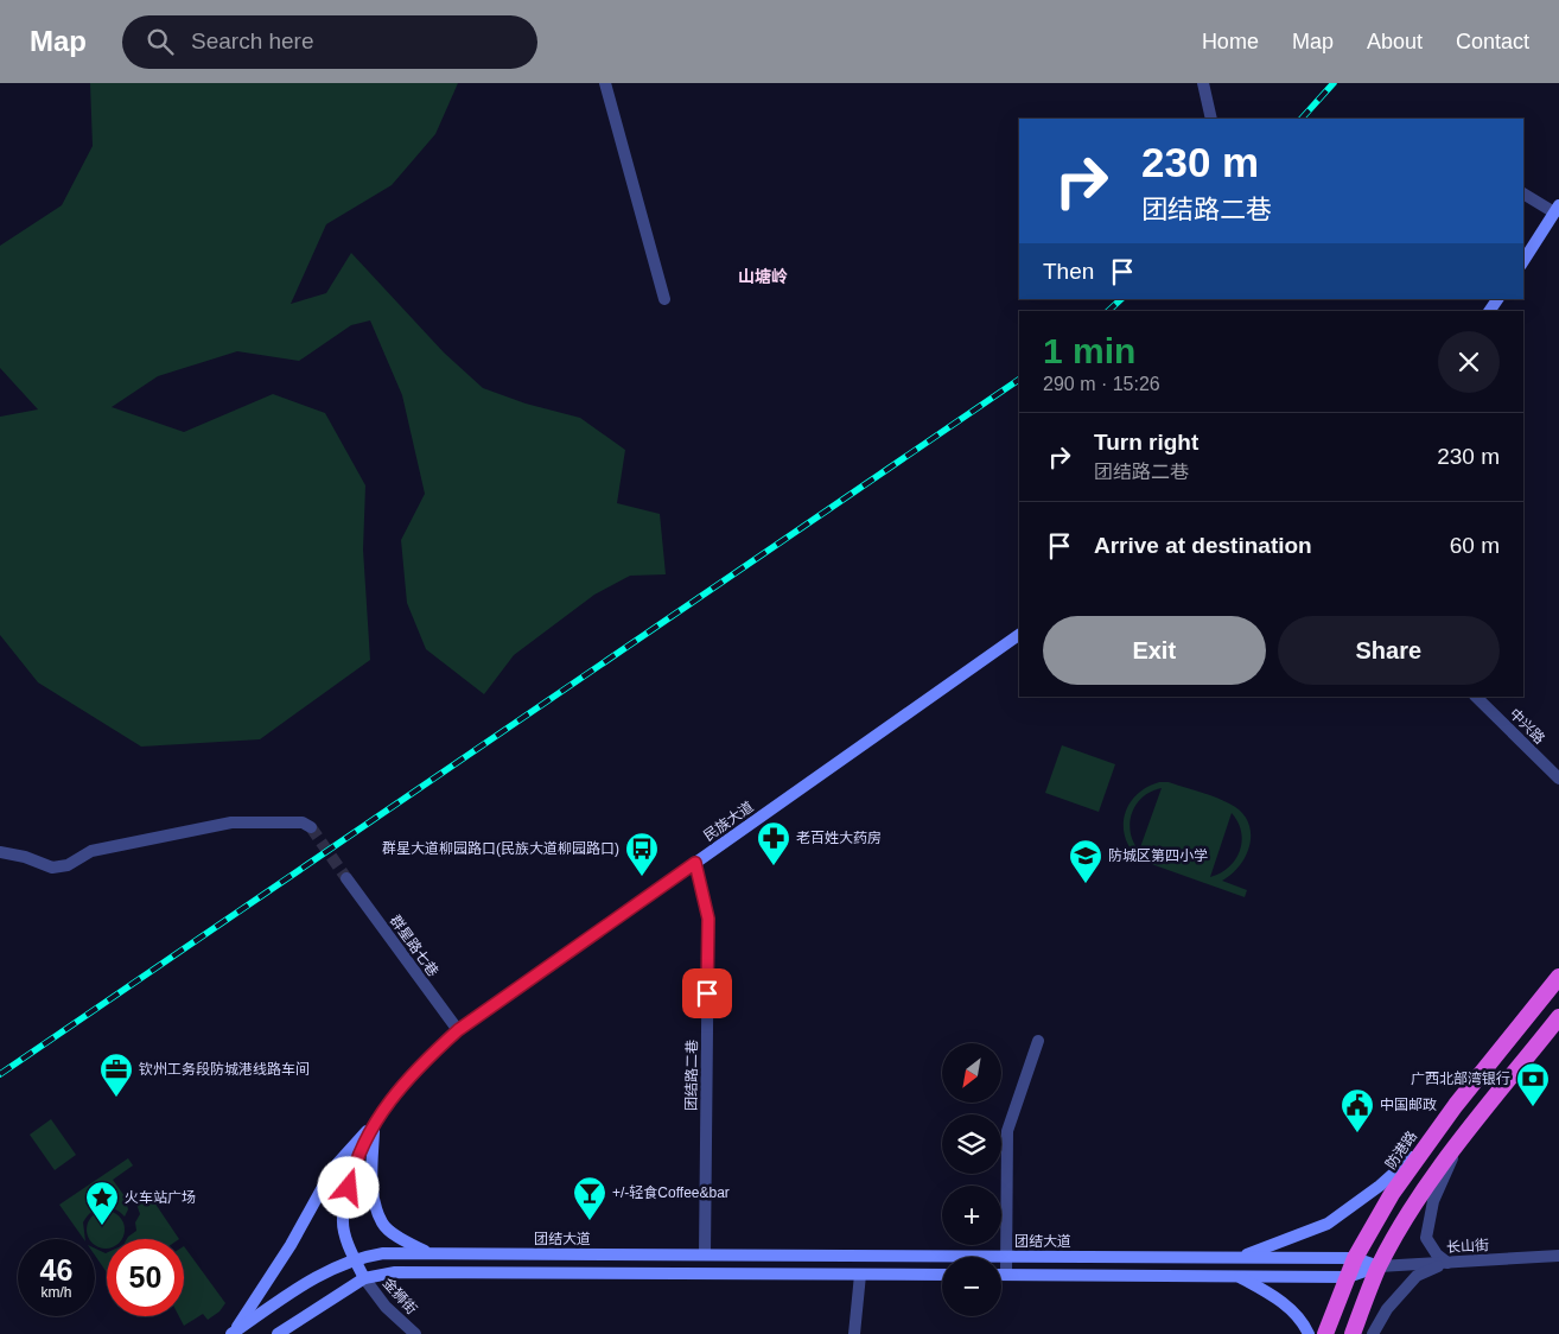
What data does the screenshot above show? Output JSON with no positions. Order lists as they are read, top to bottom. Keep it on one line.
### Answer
{"streets":{"highway":["防港路"],"main road":["民族大道","团结大道"],"street":["中兴路","群星路七巷","团结路二巷","长山街","金狮街"]},"crossings":[["民族大道","群星路七巷"],["民族大道","团结路二巷"],["民族大道","团结大道"],["民族大道","金狮街"],["团结路二巷","团结大道"],["防港路","团结大道"],["团结大道","长山街"]],"districts":["山塘岭"],"places":{"pharmacy":["老百姓大药房"],"bus stop":["群星大道柳园路口(民族大道柳园路口)"],"school or university":["防城区第四小学"],"office":["钦州工务段防城港线路车间"],"bank":["广西北部湾银行"],"public building":["中国邮政"],"bar":["+/-轻食Coffee&bar"],"place":["火车站广场"]},"north":"bottom left","page":{"header":"Map","search":"Search here","nav":["Home","Map","About","Contact"],"turn":["230 m","团结路二巷"],"then":"Then","heading":["1 min","290 m · 15:26"],"list":[{"name":"Turn right","note":"团结路二巷","value":"230 m"},{"name":"Arrive at destination","value":"60 m"}],"buttons":["Exit","Share"],"map_buttons":["+","−"],"speed":"46 km/h","limit":"50"}}
